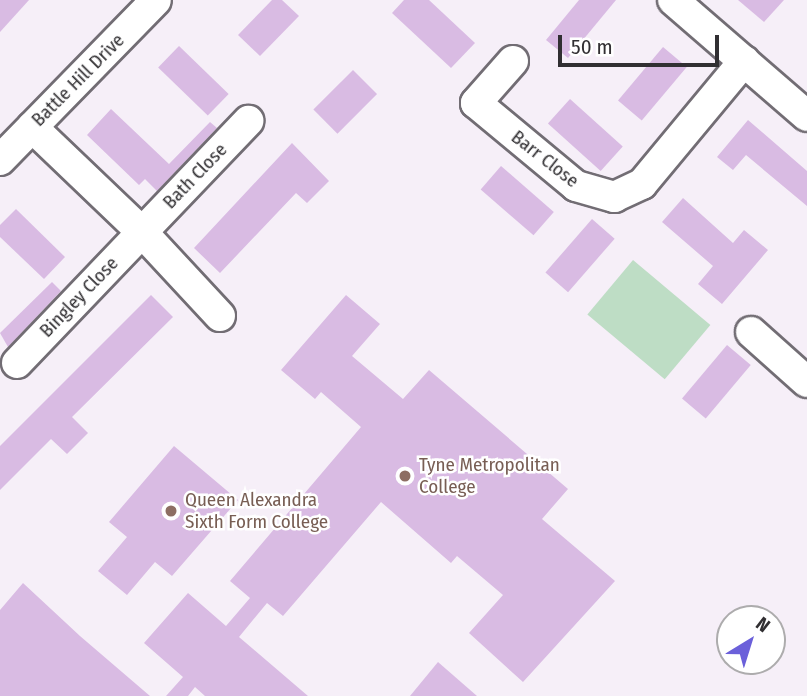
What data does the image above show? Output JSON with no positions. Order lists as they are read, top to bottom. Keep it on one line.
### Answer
{"streets":{"street":["Battle Hill Drive","Barr Close","Bath Close","Bingley Close"]},"crossings":[["Bath Close","Bingley Close"]],"places":["Tyne Metropolitan College","Queen Alexandra Sixth Form College"],"scale_bar":"50 m","north":"top right"}
